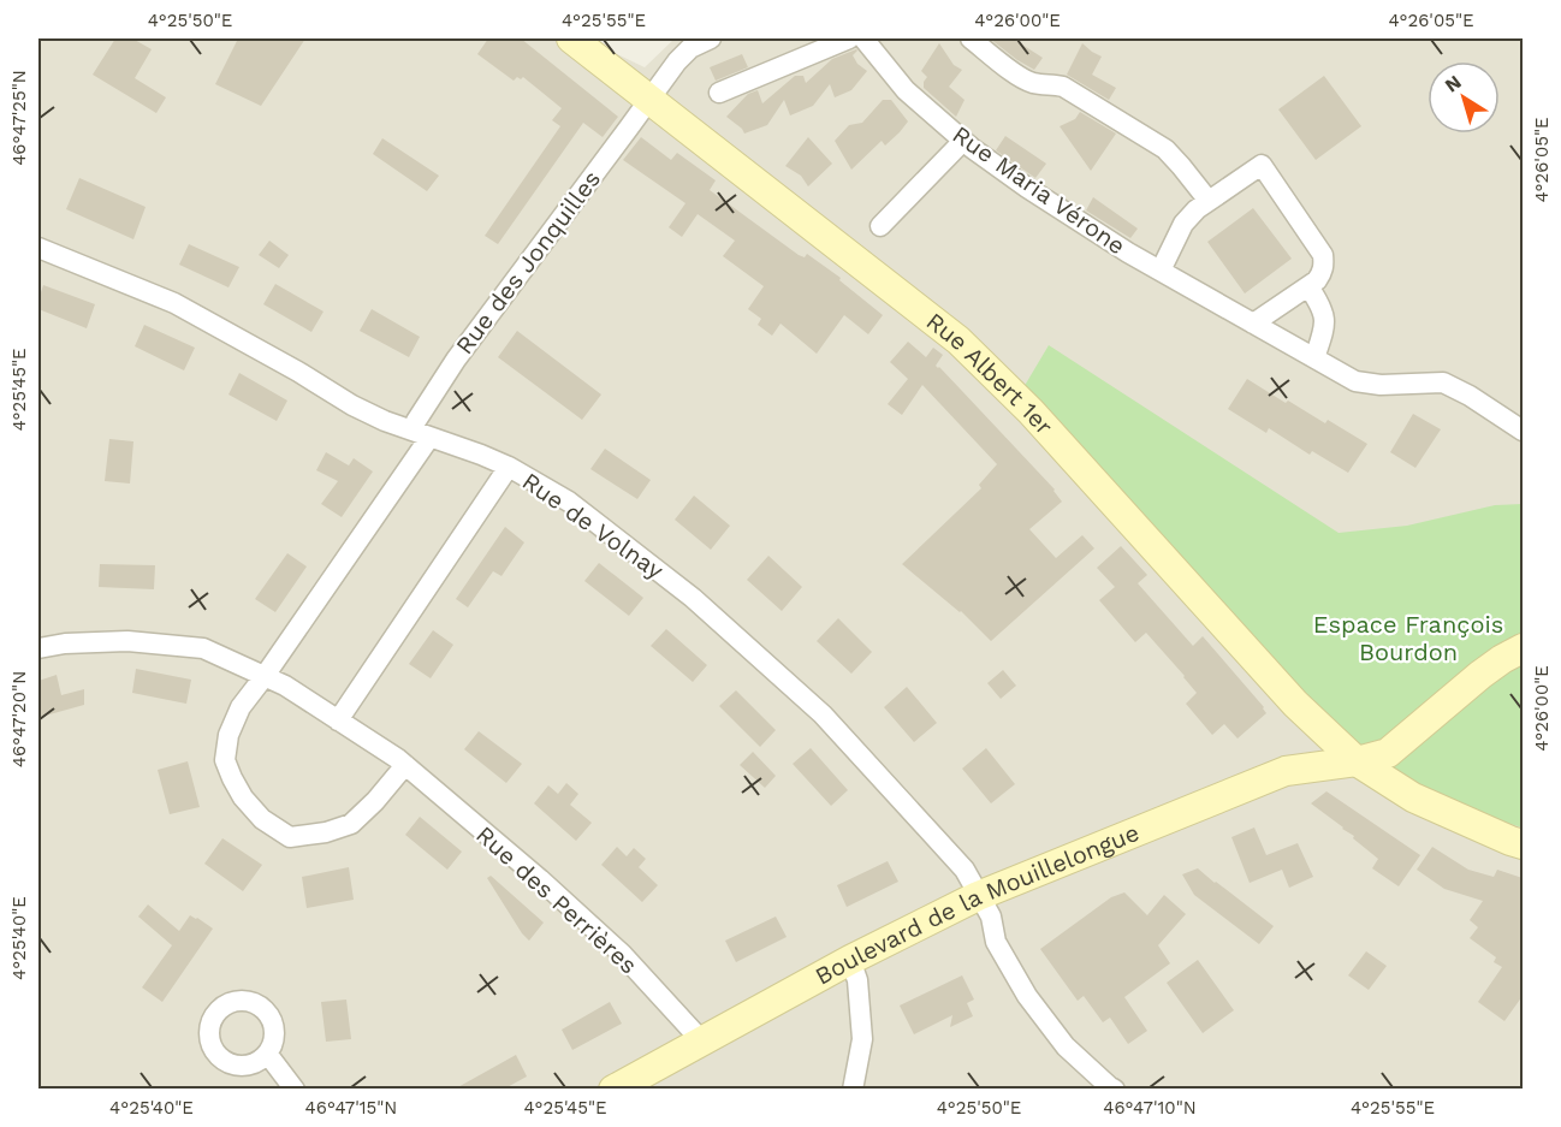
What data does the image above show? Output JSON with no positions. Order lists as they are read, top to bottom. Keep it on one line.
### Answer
{"streets":{"main road":["Rue Albert 1er","Boulevard de la Mouillelongue"],"street":["Rue Maria Vérone","Rue des Jonquilles","Rue de Volnay","Rue des Perrières"]},"crossings":[["Rue des Jonquilles","Rue Albert 1er"],["Rue des Jonquilles","Rue de Volnay"],["Rue des Jonquilles","Rue des Perrières"],["Rue Albert 1er","Boulevard de la Mouillelongue"],["Rue de Volnay","Boulevard de la Mouillelongue"],["Rue des Perrières","Boulevard de la Mouillelongue"]],"parks":["Espace François Bourdon"],"north":"top left","coordinates":["4°25'50\"E","4°25'55\"E","4°26'00\"E","4°26'05\"E","46°47'25\"N","4°25'45\"E","46°47'20\"N","4°25'40\"E","46°47'15\"N","46°47'10\"N"]}
